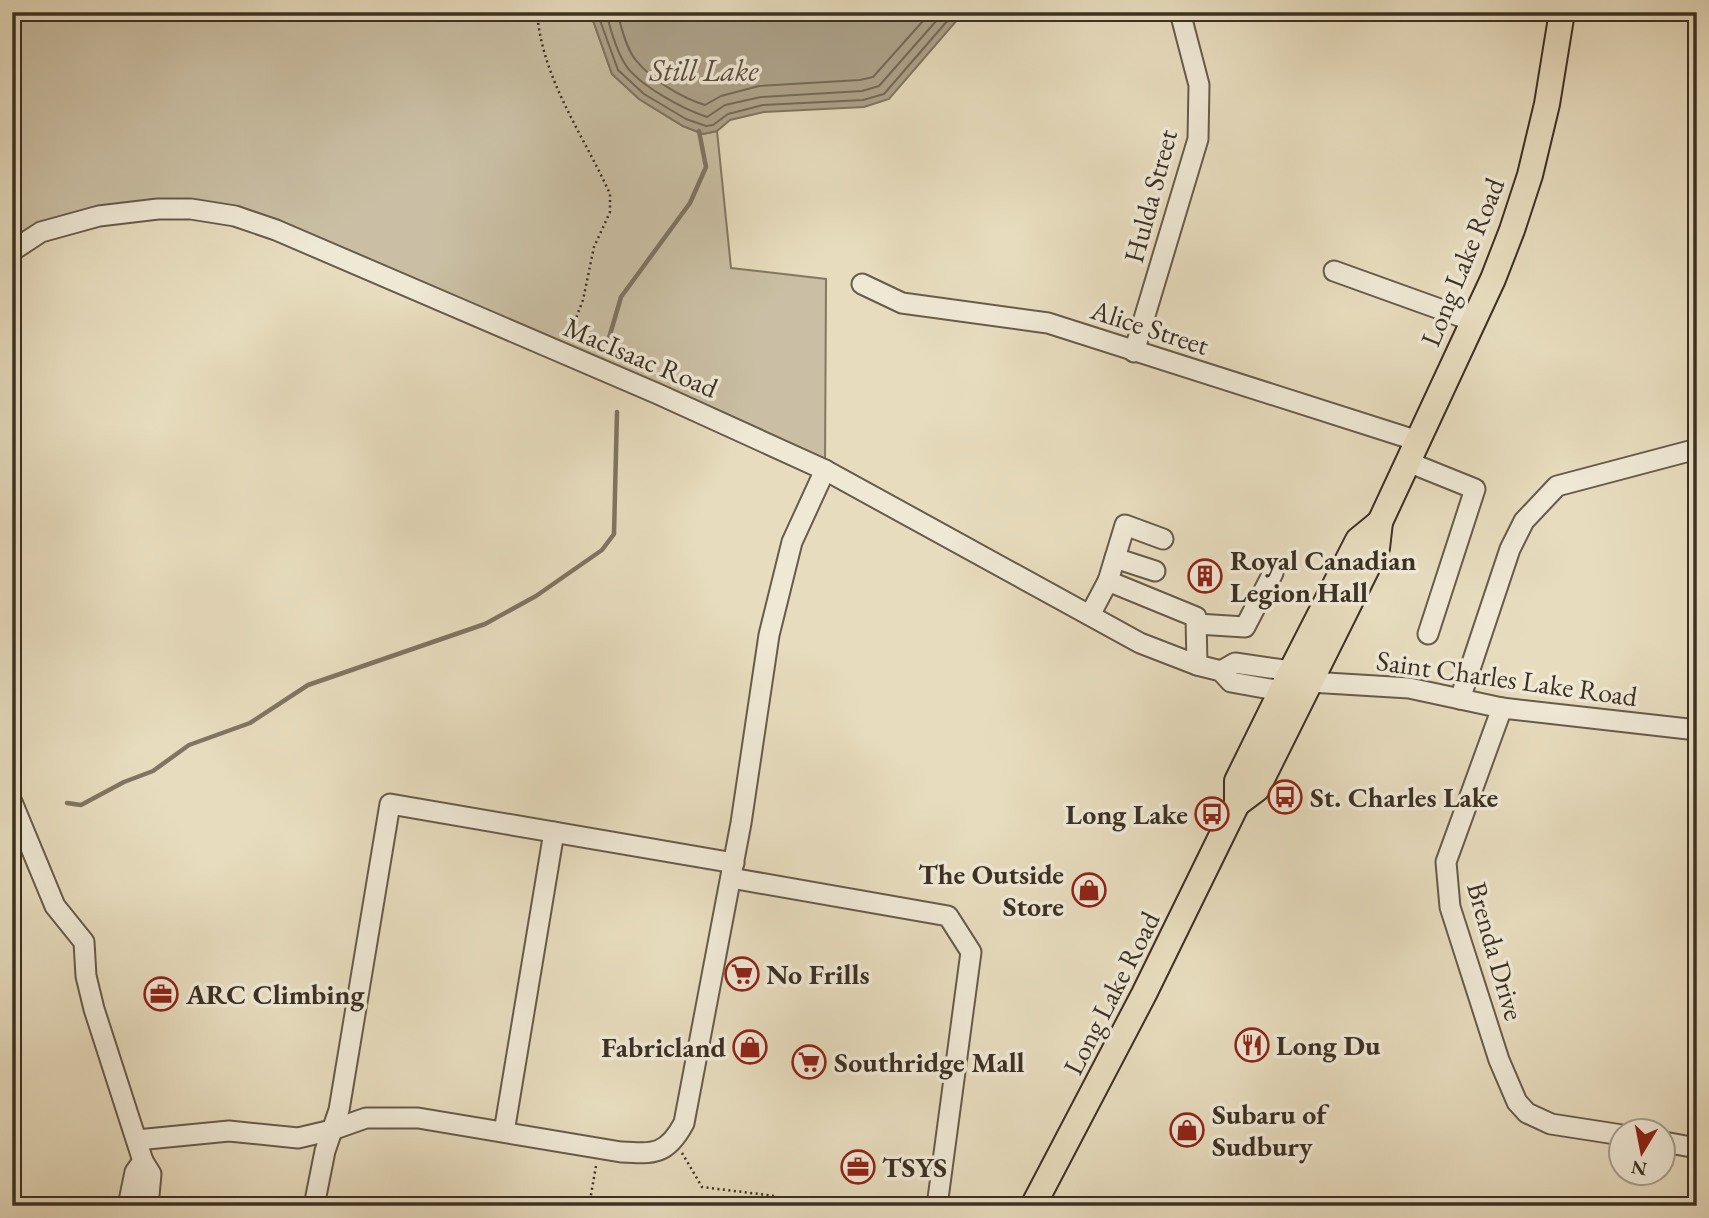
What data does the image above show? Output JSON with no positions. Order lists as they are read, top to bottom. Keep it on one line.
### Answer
{"streets":{"main road":["Long Lake Road"],"street":["Hulda Street","Alice Street","MacIsaac Road","Saint Charles Lake Road","Brenda Drive"]},"crossings":[["Hulda Street","Alice Street"],["Long Lake Road","Alice Street"],["Long Lake Road","MacIsaac Road"],["Long Lake Road","Saint Charles Lake Road"],["MacIsaac Road","Saint Charles Lake Road"],["Saint Charles Lake Road","Brenda Drive"]],"water":["Still Lake"],"places":{"building":["Royal Canadian Legion Hall"],"bus stop":["St. Charles Lake","Long Lake"],"shop":["The Outside Store","Fabricland","Subaru of Sudbury"],"supermarket":["No Frills","Southridge Mall"],"office":["ARC Climbing","TSYS"],"restaurant":["Long Du"]},"north":"bottom"}
